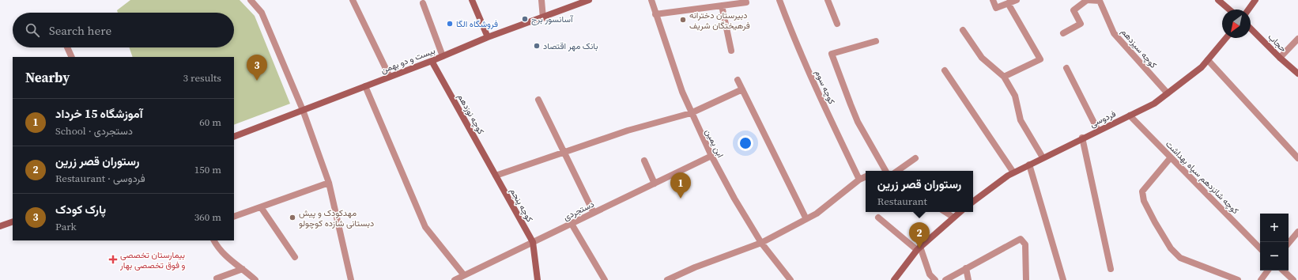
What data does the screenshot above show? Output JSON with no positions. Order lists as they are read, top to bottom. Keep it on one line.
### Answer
{"streets":{"main road":["حجاب","بیست و دو بهمن","کوچه نوزدهم","فردوسی","کوچه پنجم"],"street":["کوچه سیزدهم","کوچه سوم","ابن یمین","کوچه شانزدهم سپاه بهداشت","دستجردی"]},"crossings":[["کوچه سیزدهم","فردوسی"],["بیست و دو بهمن","کوچه نوزدهم"],["کوچه نوزدهم","کوچه پنجم"],["فردوسی","کوچه شانزدهم سپاه بهداشت"],["ابن یمین","دستجردی"],["کوچه پنجم","دستجردی"]],"places":{"other":["آسانسور برج","دبیرستان دخترانه فرهیختگان شریف","فروشگاه الگا","بانک مهر اقتصاد","مهدکودک و پیش دبستانی شازده کوچولو"],"health":["بیمارستان تخصصی و فوق تخصصی بهار"]},"north":"bottom left","page":{"search":"Search here","pins":["3","1","2"],"heading":["Nearby","3 results"],"list":[{"mark":"1","name":"آموزشگاه 15 خرداد","note":"School · دستجردی","value":"60 m"},{"mark":"2","name":"رستوران قصر زرین","note":"Restaurant · فردوسی","value":"150 m"},{"mark":"3","name":"پارک کودک","note":"Park","value":"360 m"}],"popup":["رستوران قصر زرین","Restaurant"],"map_buttons":["+","−"]}}
